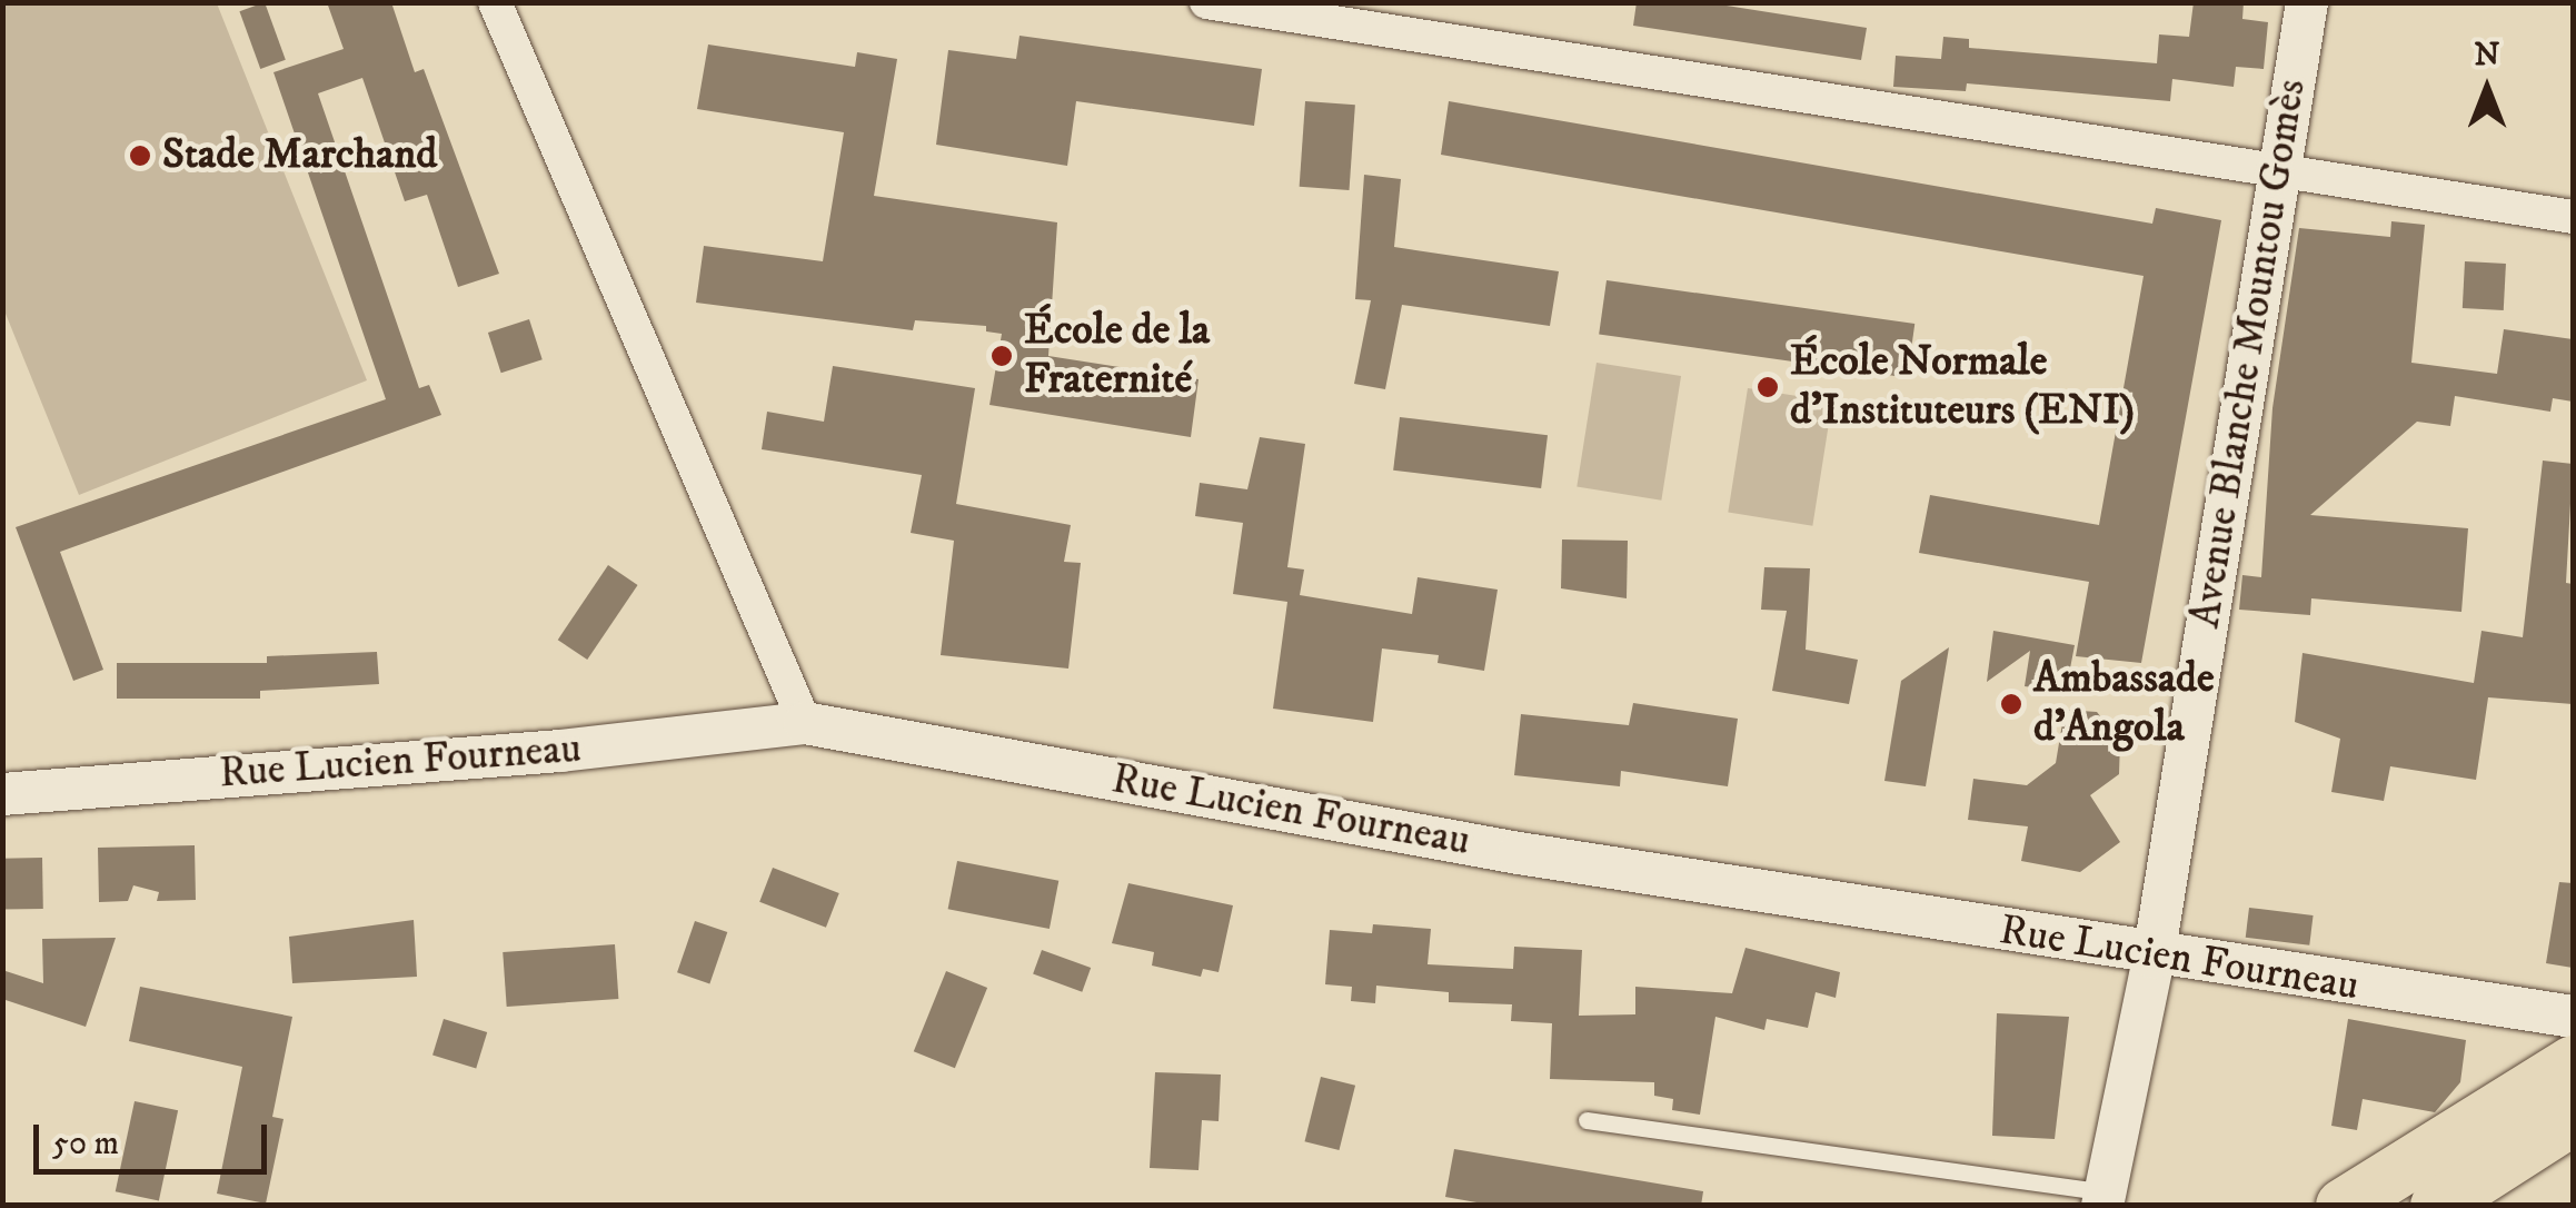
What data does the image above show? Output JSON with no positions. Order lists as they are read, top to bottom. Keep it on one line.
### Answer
{"streets":{"street":["Avenue Blanche Mountou Gomès","Rue Lucien Fourneau"]},"crossings":[["Avenue Blanche Mountou Gomès","Rue Lucien Fourneau"]],"places":["Stade Marchand","École de la Fraternité","École Normale d'Instituteurs (ENI)","Ambassade d'Angola"],"scale_bar":"50 m","north":"top"}
